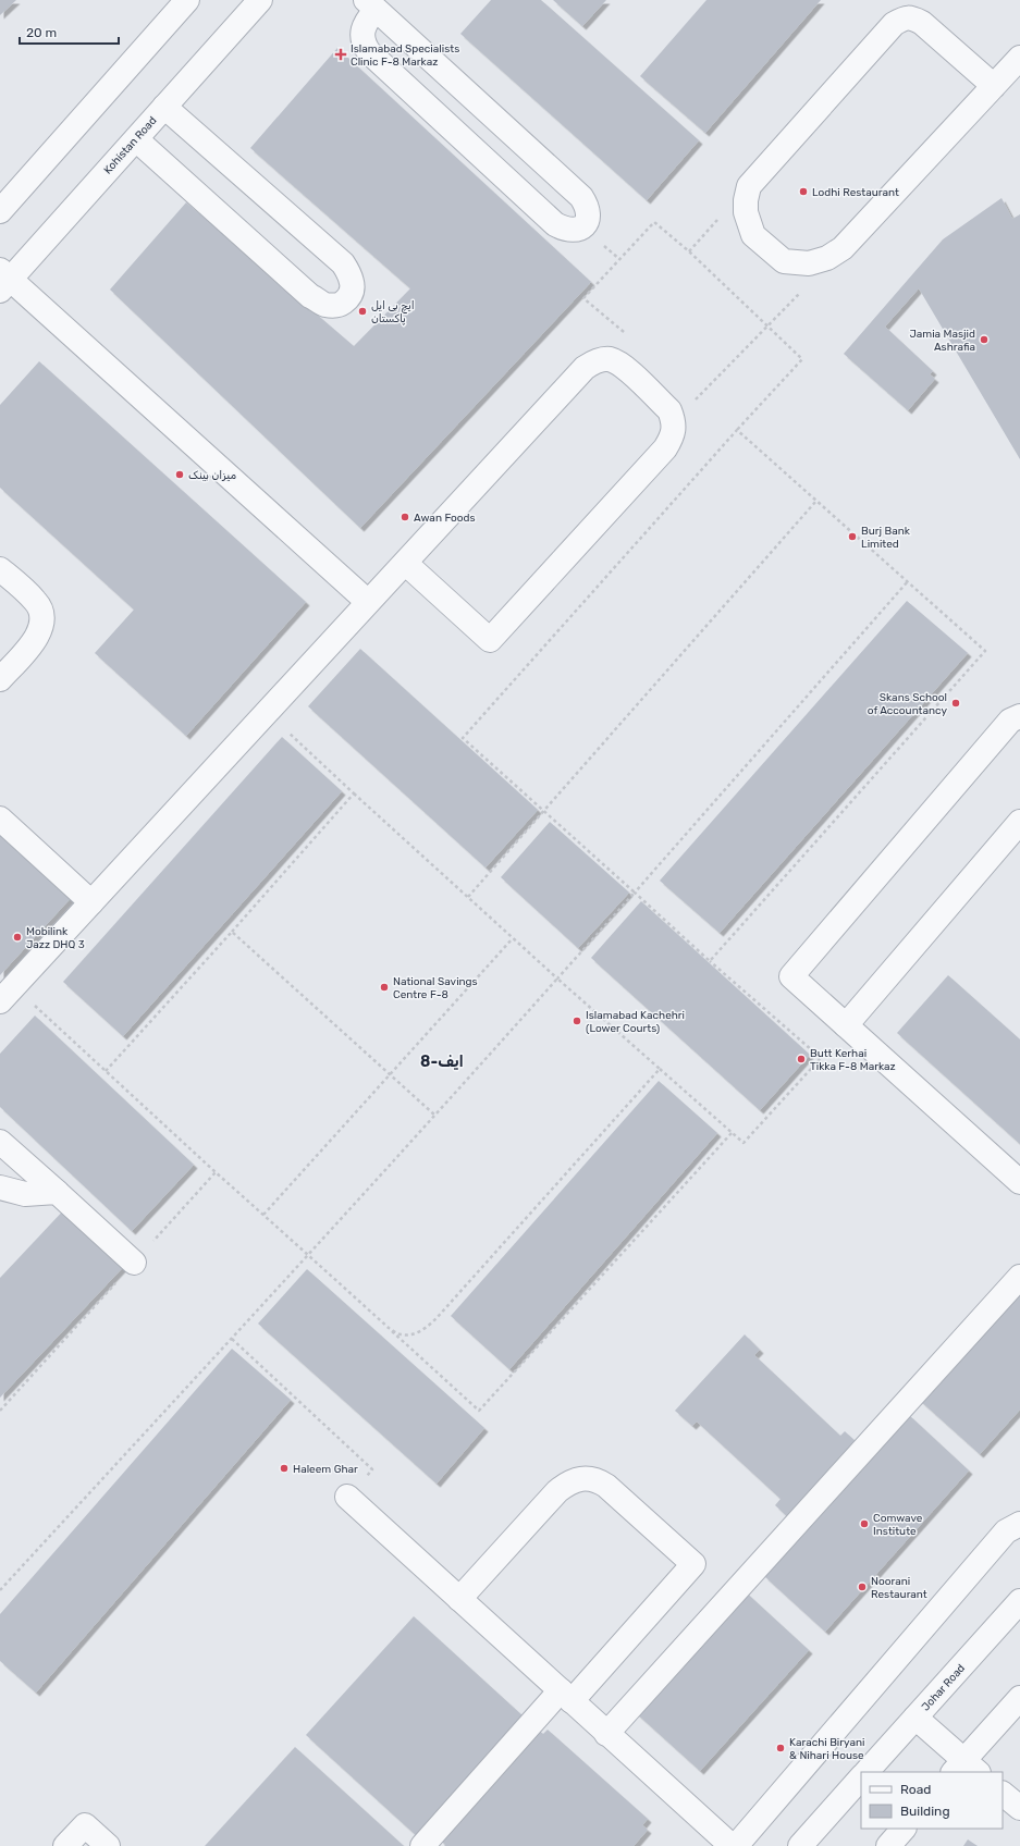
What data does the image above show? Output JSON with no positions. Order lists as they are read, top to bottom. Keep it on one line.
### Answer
{"streets":{"street":["Kohistan Road","Johar Road"]},"districts":["ایف-8"],"places":{"health":["Islamabad Specialists Clinic F-8 Markaz"],"other":["Lodhi Restaurant","ایچ بی ایل پاکستان","Jamia Masjid Ashrafia","میزان بینک","Awan Foods","Burj Bank Limited","Skans School of Accountancy","Mobilink Jazz DHQ 3","National Savings Centre F-8","Islamabad Kachehri (Lower Courts)","Butt Kerhai Tikka F-8 Markaz","Haleem Ghar","Comwave Institute","Noorani Restaurant","Karachi Biryani & Nihari House"]},"legend":["Road","Building"],"scale_bar":"20 m"}
